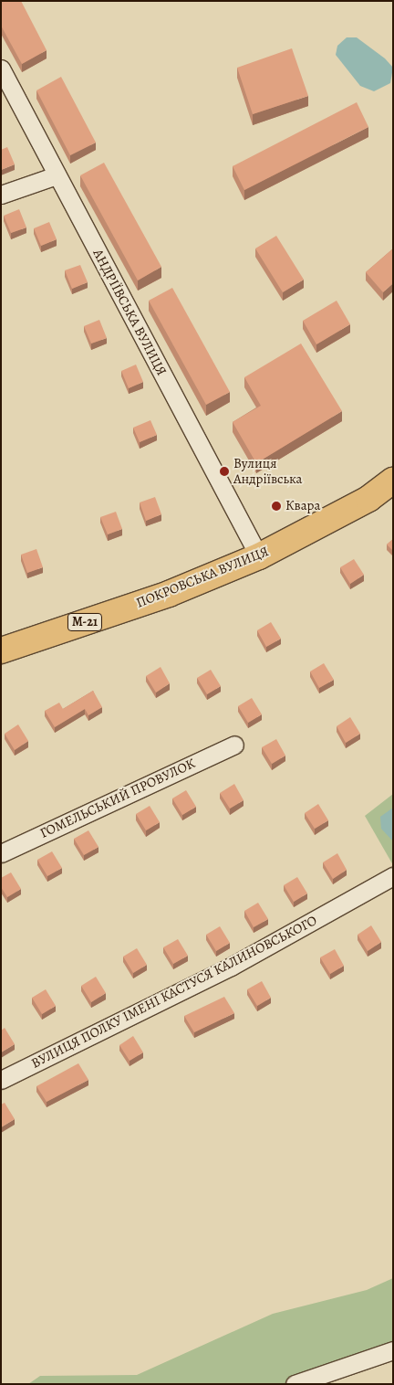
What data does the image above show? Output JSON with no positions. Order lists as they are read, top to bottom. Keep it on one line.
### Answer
{"streets":{"highway":["ПОКРОВСЬКА ВУЛИЦЯ","М-21"],"street":["АНДРІЇВСЬКА ВУЛИЦЯ","ГОМЕЛЬСЬКИЙ ПРОВУЛОК","ВУЛИЦЯ ПОЛКУ ІМЕНІ КАСТУСЯ КАЛИНОВСЬКОГО"]},"crossings":[["АНДРІЇВСЬКА ВУЛИЦЯ","ПОКРОВСЬКА ВУЛИЦЯ"]],"places":["Вулиця Андріївська","Квара"]}
